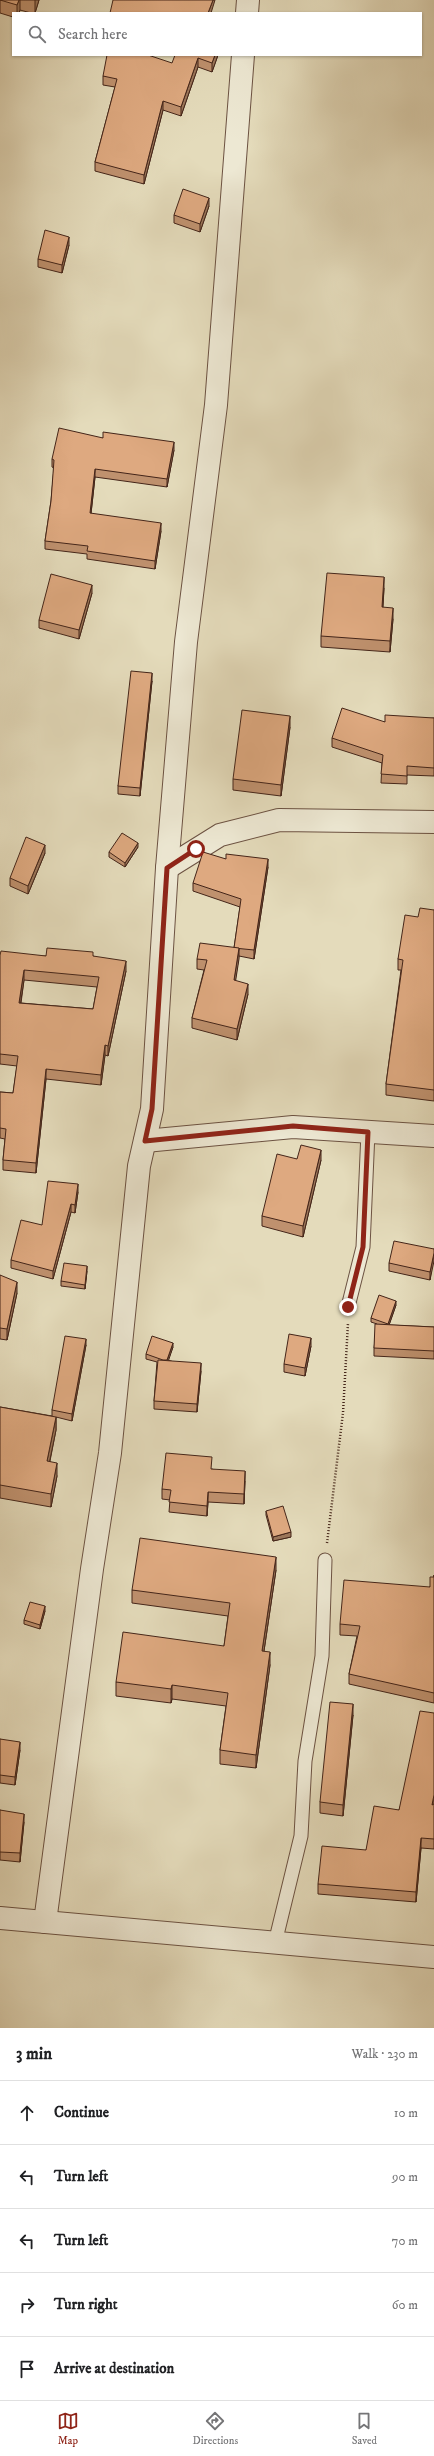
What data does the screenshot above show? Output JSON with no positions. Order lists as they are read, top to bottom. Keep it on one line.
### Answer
{"page":{"search":"Search here","heading":["3 min","Walk · 230 m"],"list":[["Continue","10 m"],["Turn left","90 m"],["Turn left","70 m"],["Turn right","60 m"],"Arrive at destination"],"nav":["Map","Directions","Saved"]}}
